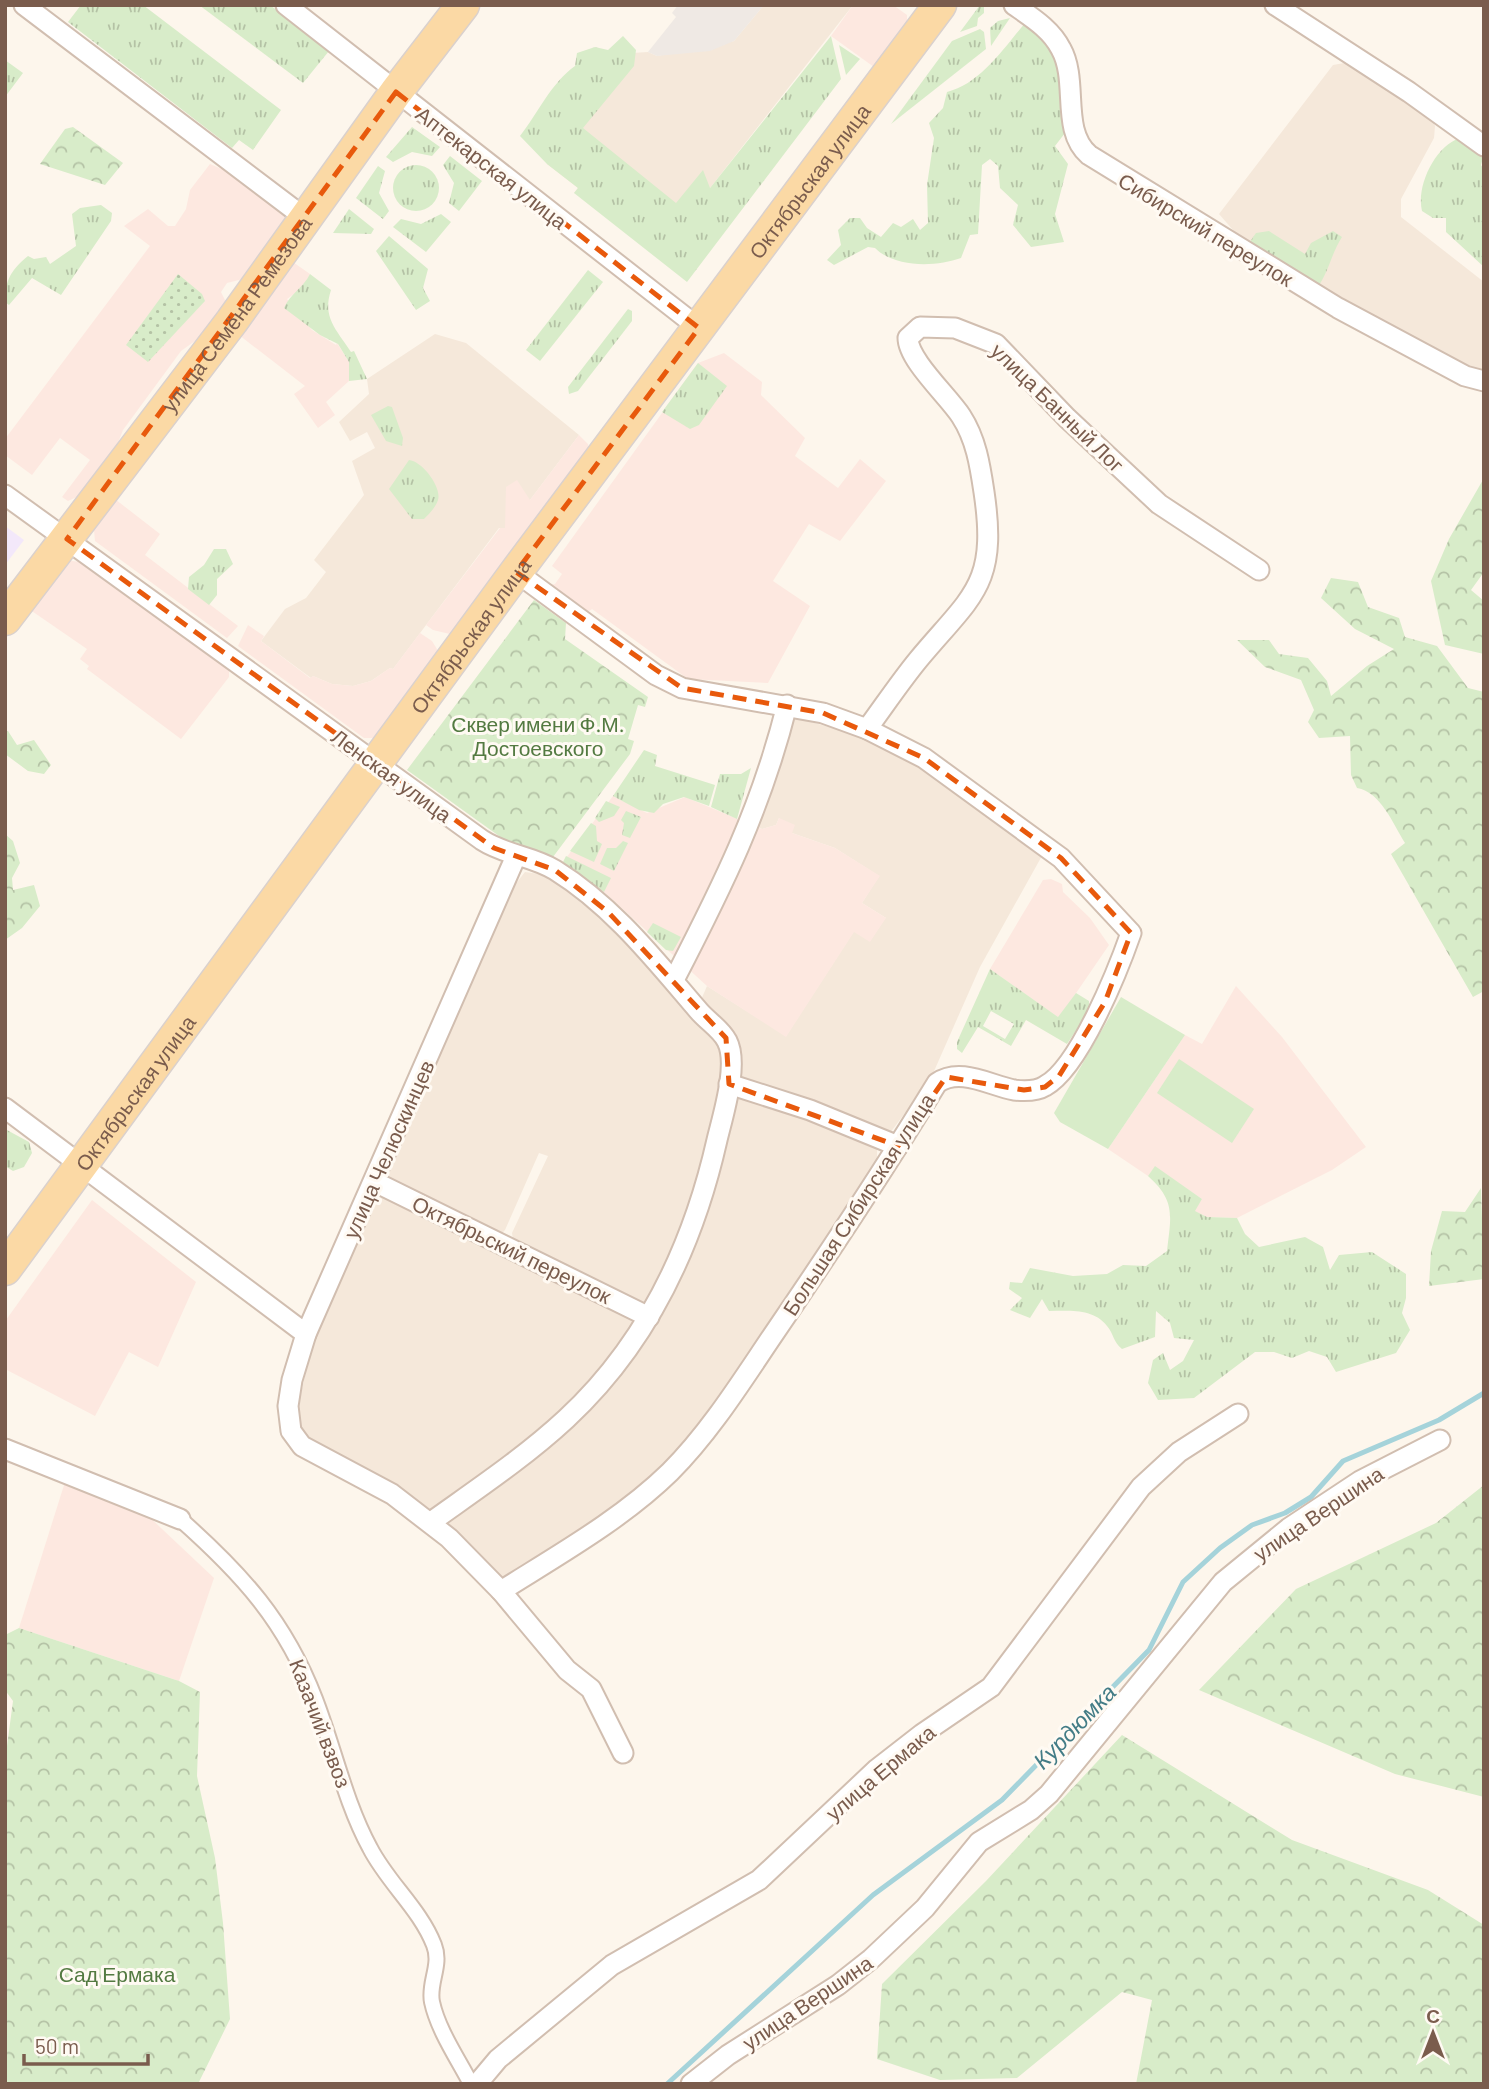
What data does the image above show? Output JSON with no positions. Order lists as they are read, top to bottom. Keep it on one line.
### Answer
{"streets":{"main road":["Октябрьская улица","улица Семёна Ремезова"],"street":["Аптекарская улица","Сибирский переулок","улица Банный Лог","Ленская улица","улица Челюскинцев","Большая Сибирская улица","Октябрьский переулок","улица Вершина","Казачий взвоз","улица Ермака"]},"crossings":[["Аптекарская улица","Октябрьская улица"],["Аптекарская улица","улица Семёна Ремезова"],["Октябрьская улица","Ленская улица"],["Октябрьская улица","Большая Сибирская улица"],["улица Семёна Ремезова","Ленская улица"],["улица Банный Лог","Большая Сибирская улица"],["Ленская улица","улица Челюскинцев"],["Ленская улица","Октябрьский переулок"],["улица Челюскинцев","Октябрьский переулок"]],"water":["Курдюмка"],"parks":["Сквер имени Ф.М. Достоевского","Сад Ермака"],"scale_bar":"50 m","north":"top"}
